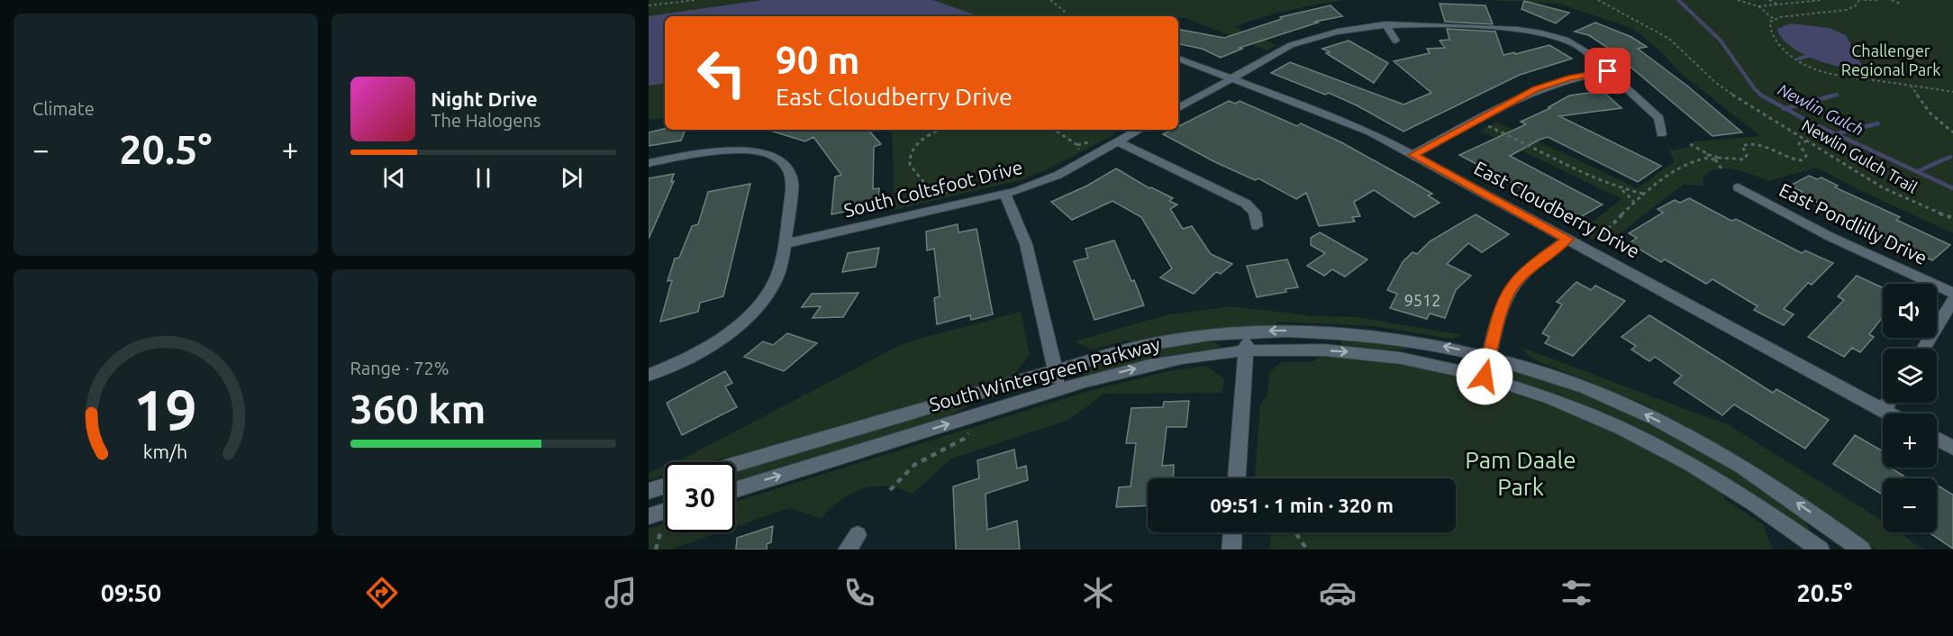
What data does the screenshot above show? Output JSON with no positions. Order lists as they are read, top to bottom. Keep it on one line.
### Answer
{"streets":{"street":["South Coltsfoot Drive","East Cloudberry Drive","East Pondlilly Drive","South Wintergreen Parkway"],"path":["Newlin Gulch Trail"]},"water":["Newlin Gulch"],"parks":["Challenger Regional Park","Pam Daale Park"],"house_numbers":["9512"],"page":{"tile":["Climate",["Range · 72%","360 km"]],"turn":["90 m","East Cloudberry Drive"],"song":["Night Drive","The Halogens"],"heat":["−","20.5°","+"],"map_buttons":["+","−"],"limit":"30","trip":"09:51 · 1 min · 320 m","tabs":["09:50","20.5°"],"gauge":["19","km/h"]}}
